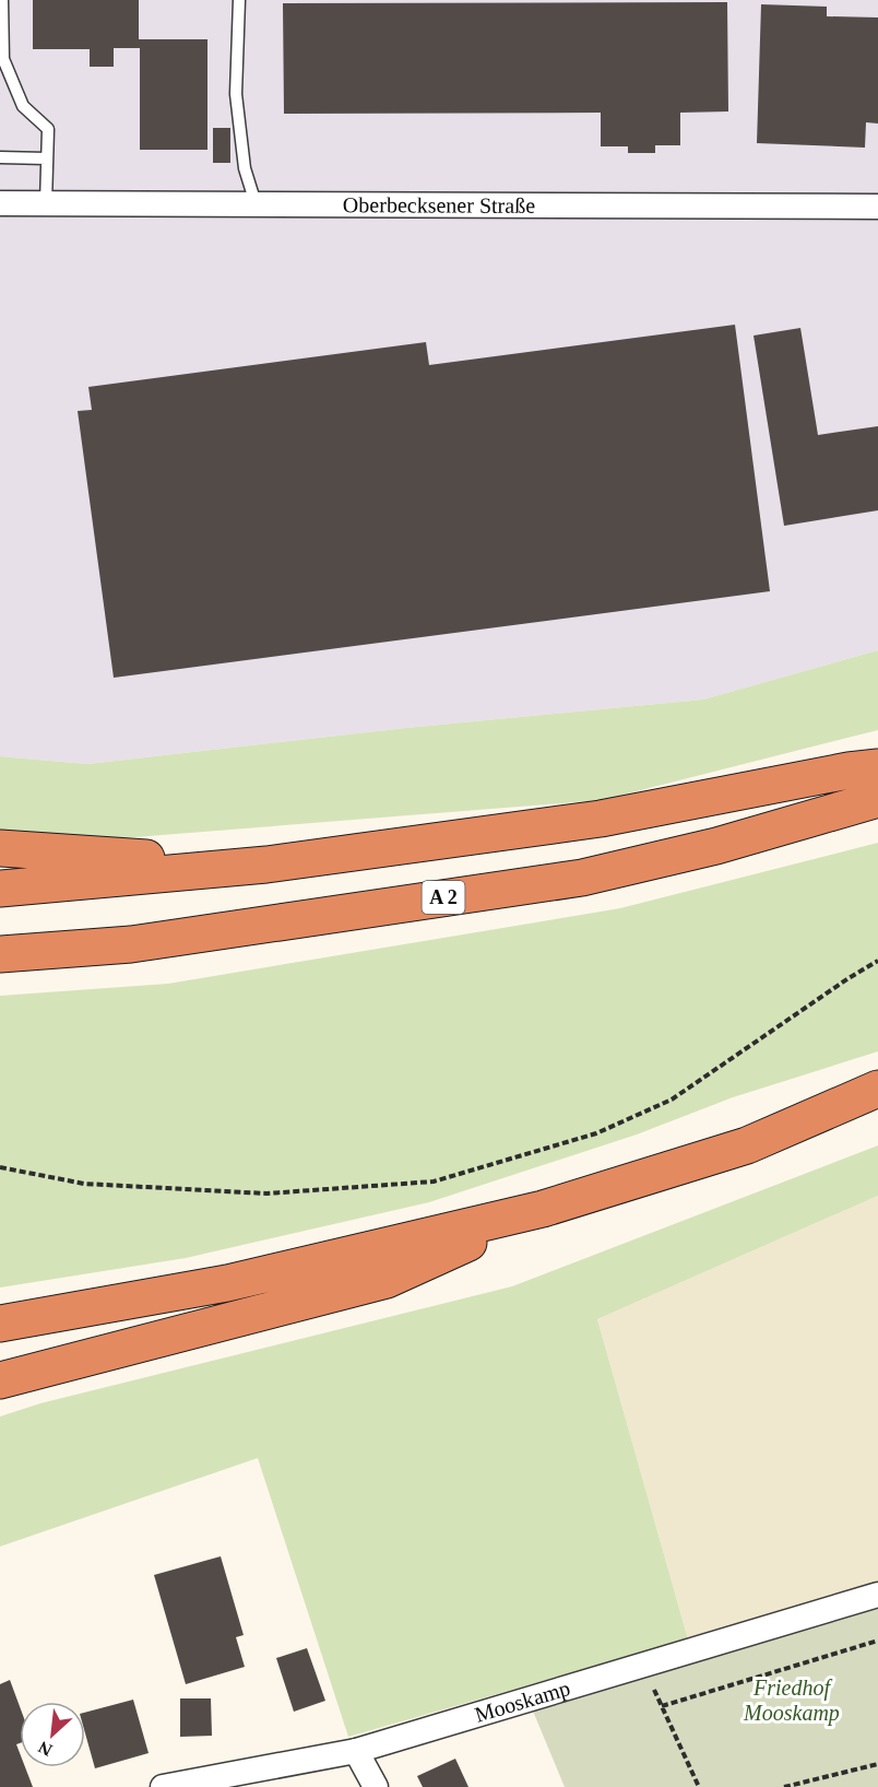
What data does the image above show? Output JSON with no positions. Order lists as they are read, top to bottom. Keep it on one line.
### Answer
{"streets":{"highway":["A 2"],"street":["Oberbecksener Straße","Mooskamp"]},"parks":["Friedhof Mooskamp"],"north":"bottom left"}
